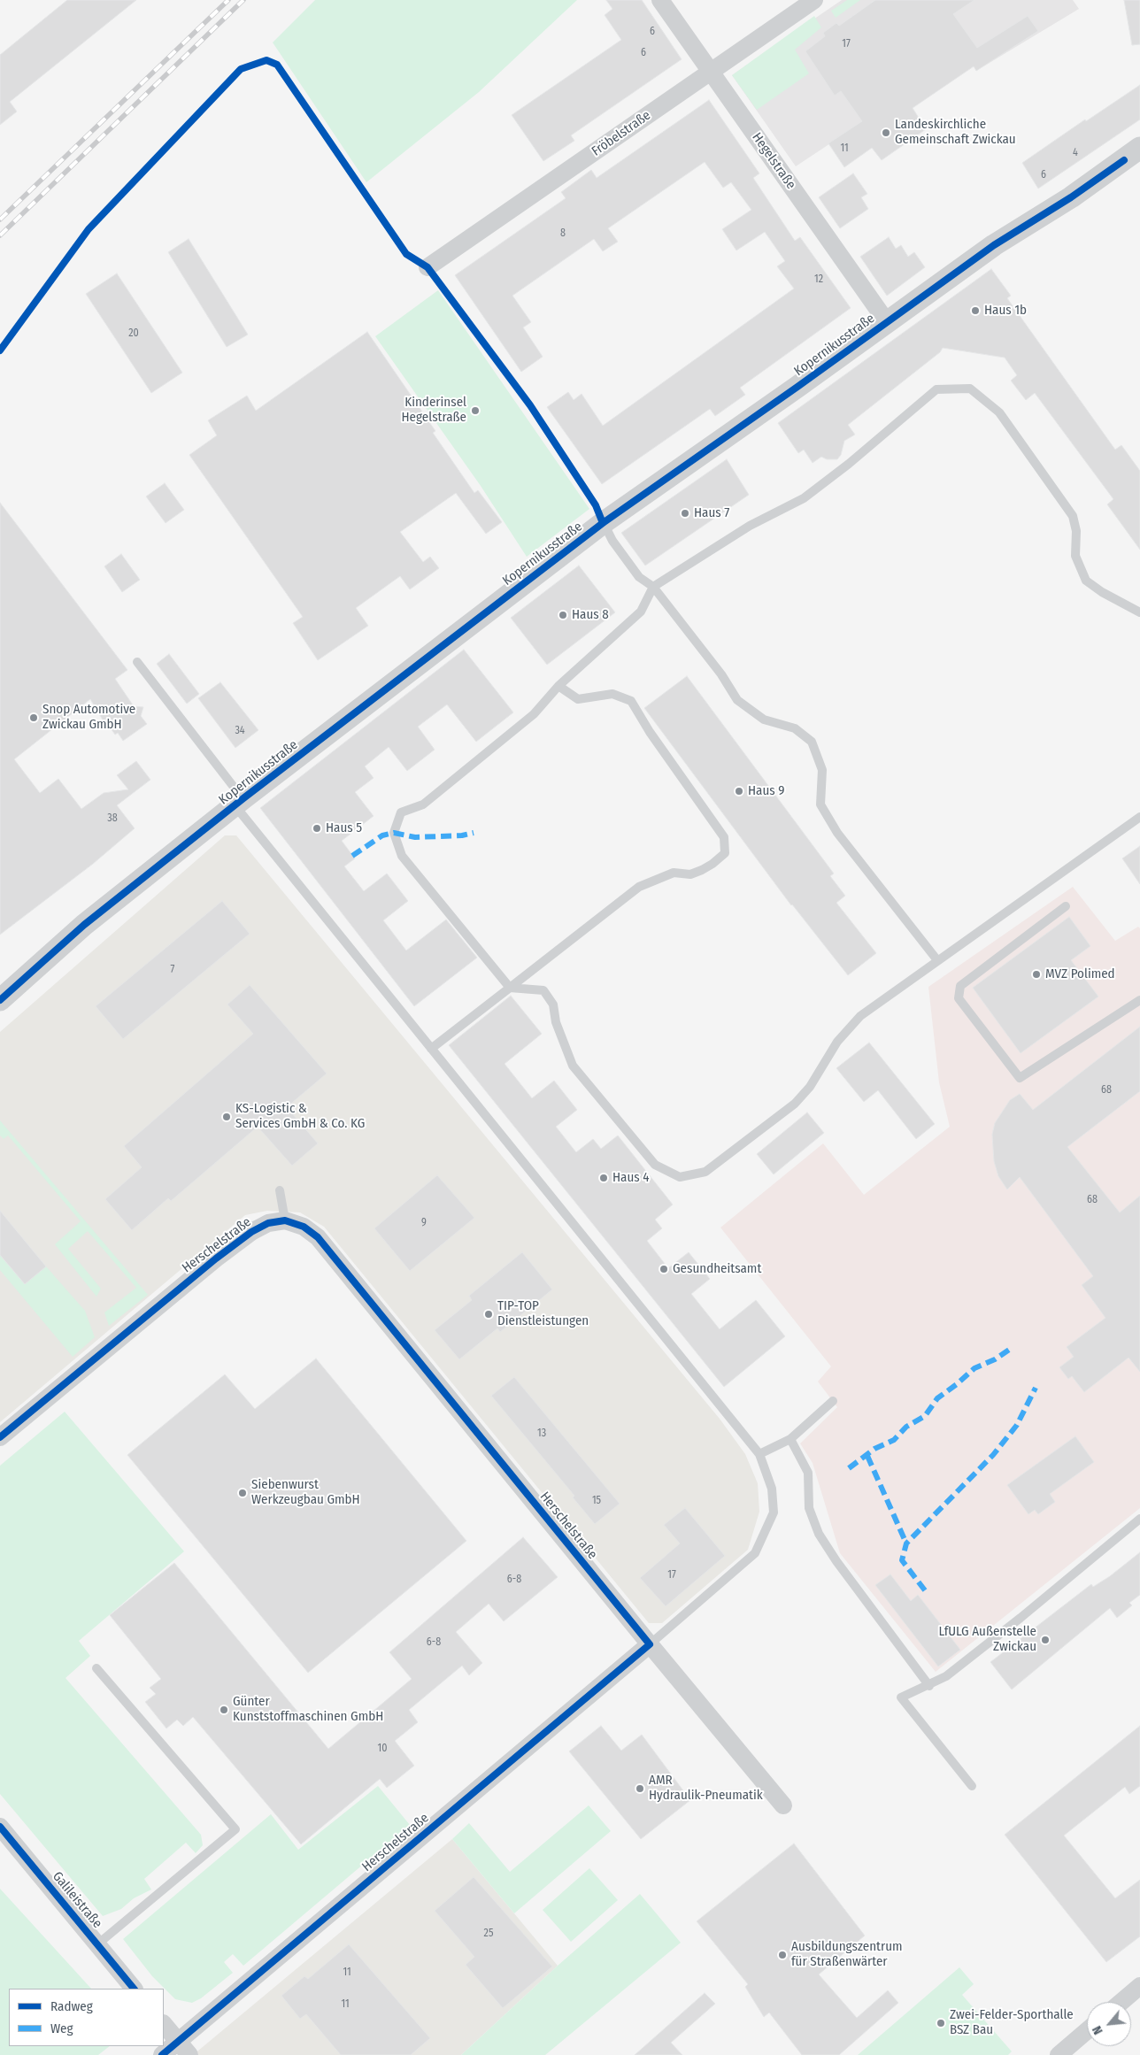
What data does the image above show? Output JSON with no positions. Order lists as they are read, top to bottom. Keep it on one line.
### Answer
{"streets":{"street":["Fröbelstraße","Hegelstraße","Kopernikusstraße","Herschelstraße","Galileistraße"]},"crossings":[["Fröbelstraße","Hegelstraße"],["Hegelstraße","Kopernikusstraße"]],"places":["Landeskirchliche Gemeinschaft Zwickau","Haus 1b","Kinderinsel Hegelstraße","Haus 7","Haus 8","Snop Automotive Zwickau GmbH","Haus 9","Haus 5","MVZ Polimed","KS-Logistic & Services GmbH & Co. KG","Haus 4","Gesundheitsamt","TIP-TOP Dienstleistungen","Siebenwurst Werkzeugbau GmbH","LfULG Außenstelle Zwickau","Günter Kunststoffmaschinen GmbH","AMR Hydraulik-Pneumatik","Ausbildungszentrum für Straßenwärter","Zwei-Felder-Sporthalle BSZ Bau"],"house_numbers":["6","17","6","11","4","6","8","12","20","34","38","7","68","68","9","13","15","17","6-8","6-8","10","25","11","11"],"legend":["Radweg","Weg"],"north":"bottom left"}
